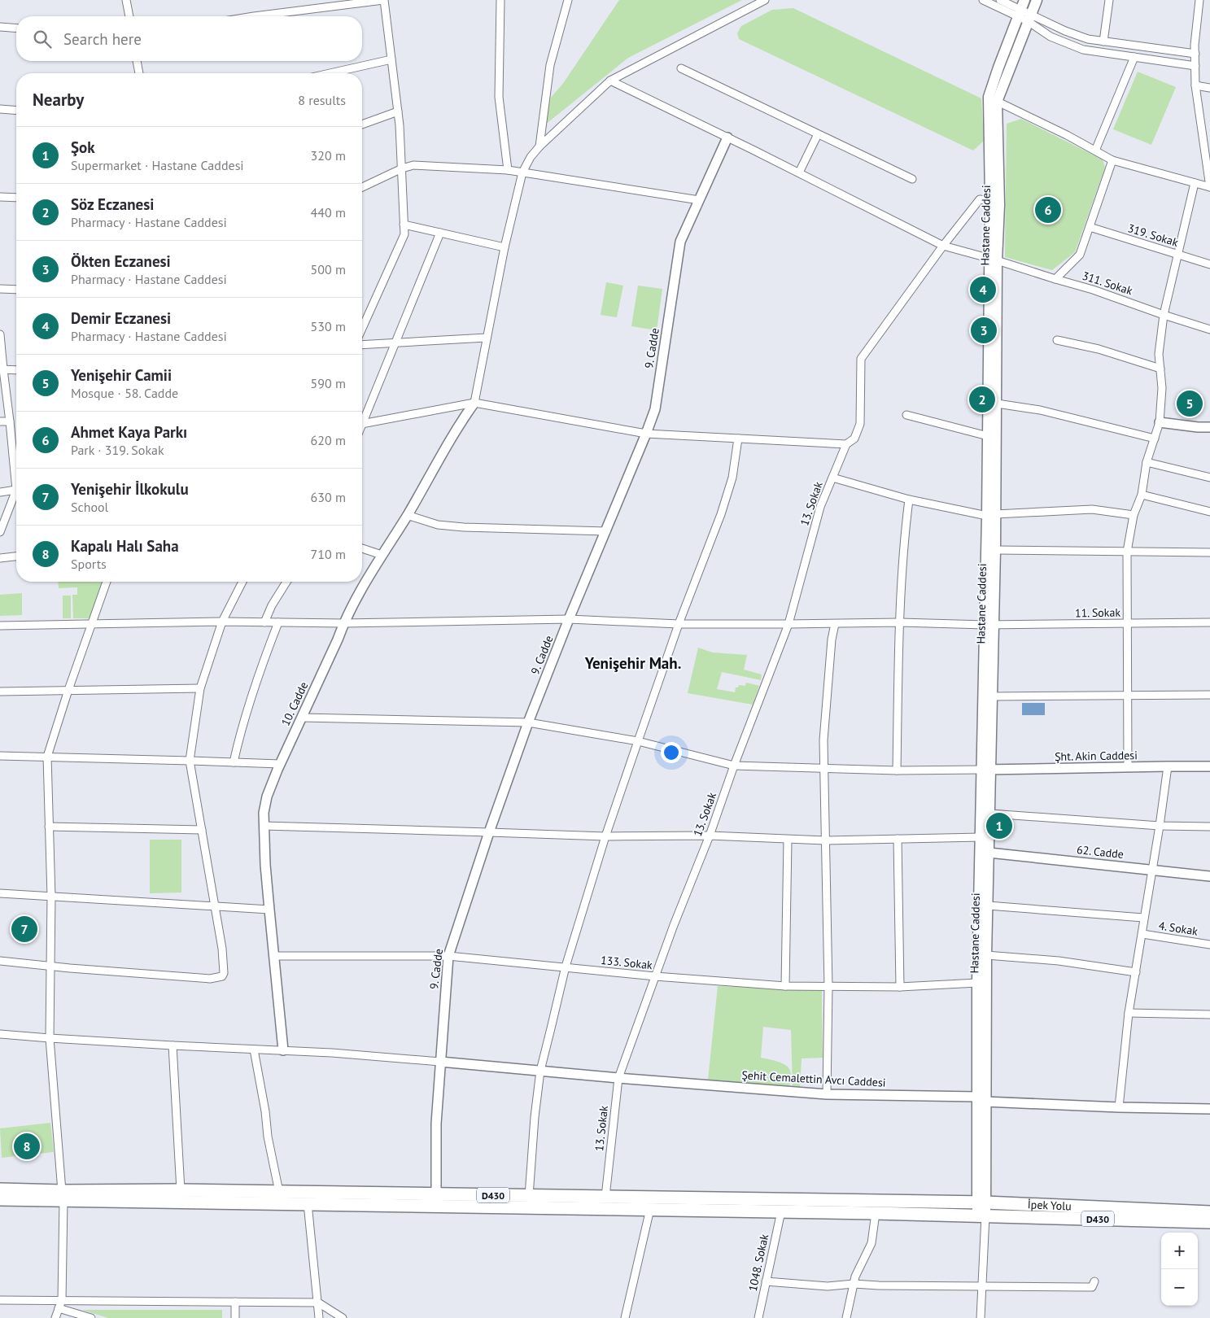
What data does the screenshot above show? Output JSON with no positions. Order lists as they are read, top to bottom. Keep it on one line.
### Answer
{"streets":{"highway":["D430","İpek Yolu"],"main road":["Hastane Caddesi"],"street":["319. Sokak","311. Sokak","9. Cadde","13. Sokak","11. Sokak","10. Cadde","Şht. Akin Caddesi","62. Cadde","4. Sokak","133. Sokak","Şehit Cemalettin Avcı Caddesi","1048. Sokak"]},"crossings":[["Hastane Caddesi","311. Sokak"],["Hastane Caddesi","13. Sokak"],["Hastane Caddesi","11. Sokak"],["Hastane Caddesi","Şht. Akin Caddesi"],["Hastane Caddesi","62. Cadde"],["Hastane Caddesi","133. Sokak"],["Hastane Caddesi","Şehit Cemalettin Avcı Caddesi"],["Hastane Caddesi","D430"],["Hastane Caddesi","İpek Yolu"],["311. Sokak","9. Cadde"],["311. Sokak","13. Sokak"],["9. Cadde","11. Sokak"],["9. Cadde","133. Sokak"],["9. Cadde","Şehit Cemalettin Avcı Caddesi"],["9. Cadde","D430"],["13. Sokak","11. Sokak"],["13. Sokak","133. Sokak"],["13. Sokak","Şehit Cemalettin Avcı Caddesi"],["13. Sokak","D430"],["11. Sokak","10. Cadde"],["10. Cadde","133. Sokak"],["D430","İpek Yolu"],["D430","1048. Sokak"]],"districts":["Yenişehir Mah."],"page":{"search":"Search here","heading":["Nearby","8 results"],"list":[{"mark":"1","name":"Şok","note":"Supermarket · Hastane Caddesi","value":"320 m"},{"mark":"2","name":"Söz Eczanesi","note":"Pharmacy · Hastane Caddesi","value":"440 m"},{"mark":"3","name":"Ökten Eczanesi","note":"Pharmacy · Hastane Caddesi","value":"500 m"},{"mark":"4","name":"Demir Eczanesi","note":"Pharmacy · Hastane Caddesi","value":"530 m"},{"mark":"5","name":"Yenişehir Camii","note":"Mosque · 58. Cadde","value":"590 m"},{"mark":"6","name":"Ahmet Kaya Parkı","note":"Park · 319. Sokak","value":"620 m"},{"mark":"7","name":"Yenişehir İlkokulu","note":"School","value":"630 m"},{"mark":"8","name":"Kapalı Halı Saha","note":"Sports","value":"710 m"}],"pins":["6","4","3","2","5","1","7","8"],"map_buttons":["+","−"]}}
